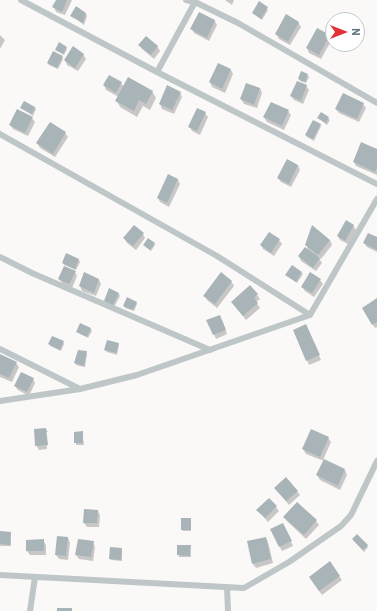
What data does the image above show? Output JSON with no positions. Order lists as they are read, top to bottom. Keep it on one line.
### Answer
{"north":"right"}
